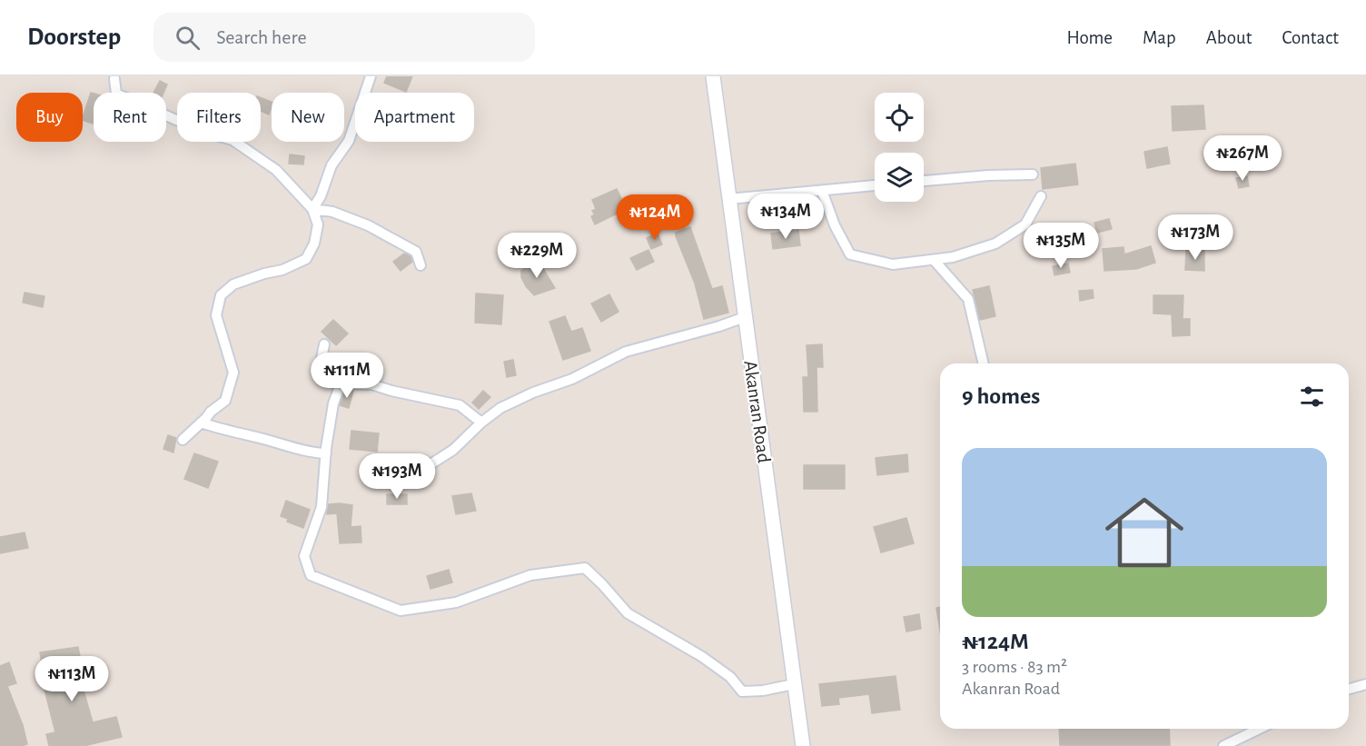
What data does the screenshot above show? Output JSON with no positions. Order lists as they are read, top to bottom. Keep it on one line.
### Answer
{"streets":{"main road":["Akanran Road"]},"page":{"header":"Doorstep","search":"Search here","nav":["Home","Map","About","Contact"],"chip":["Buy","Rent","Filters","New","Apartment"],"price":["₦267M","₦134M","₦124M","₦173M","₦135M","₦229M","₦111M","₦193M","₦113M"],"heading":"9 homes","list":[{"name":"₦124M","note":"3 rooms · 83 m² · Akanran Road"}]}}
